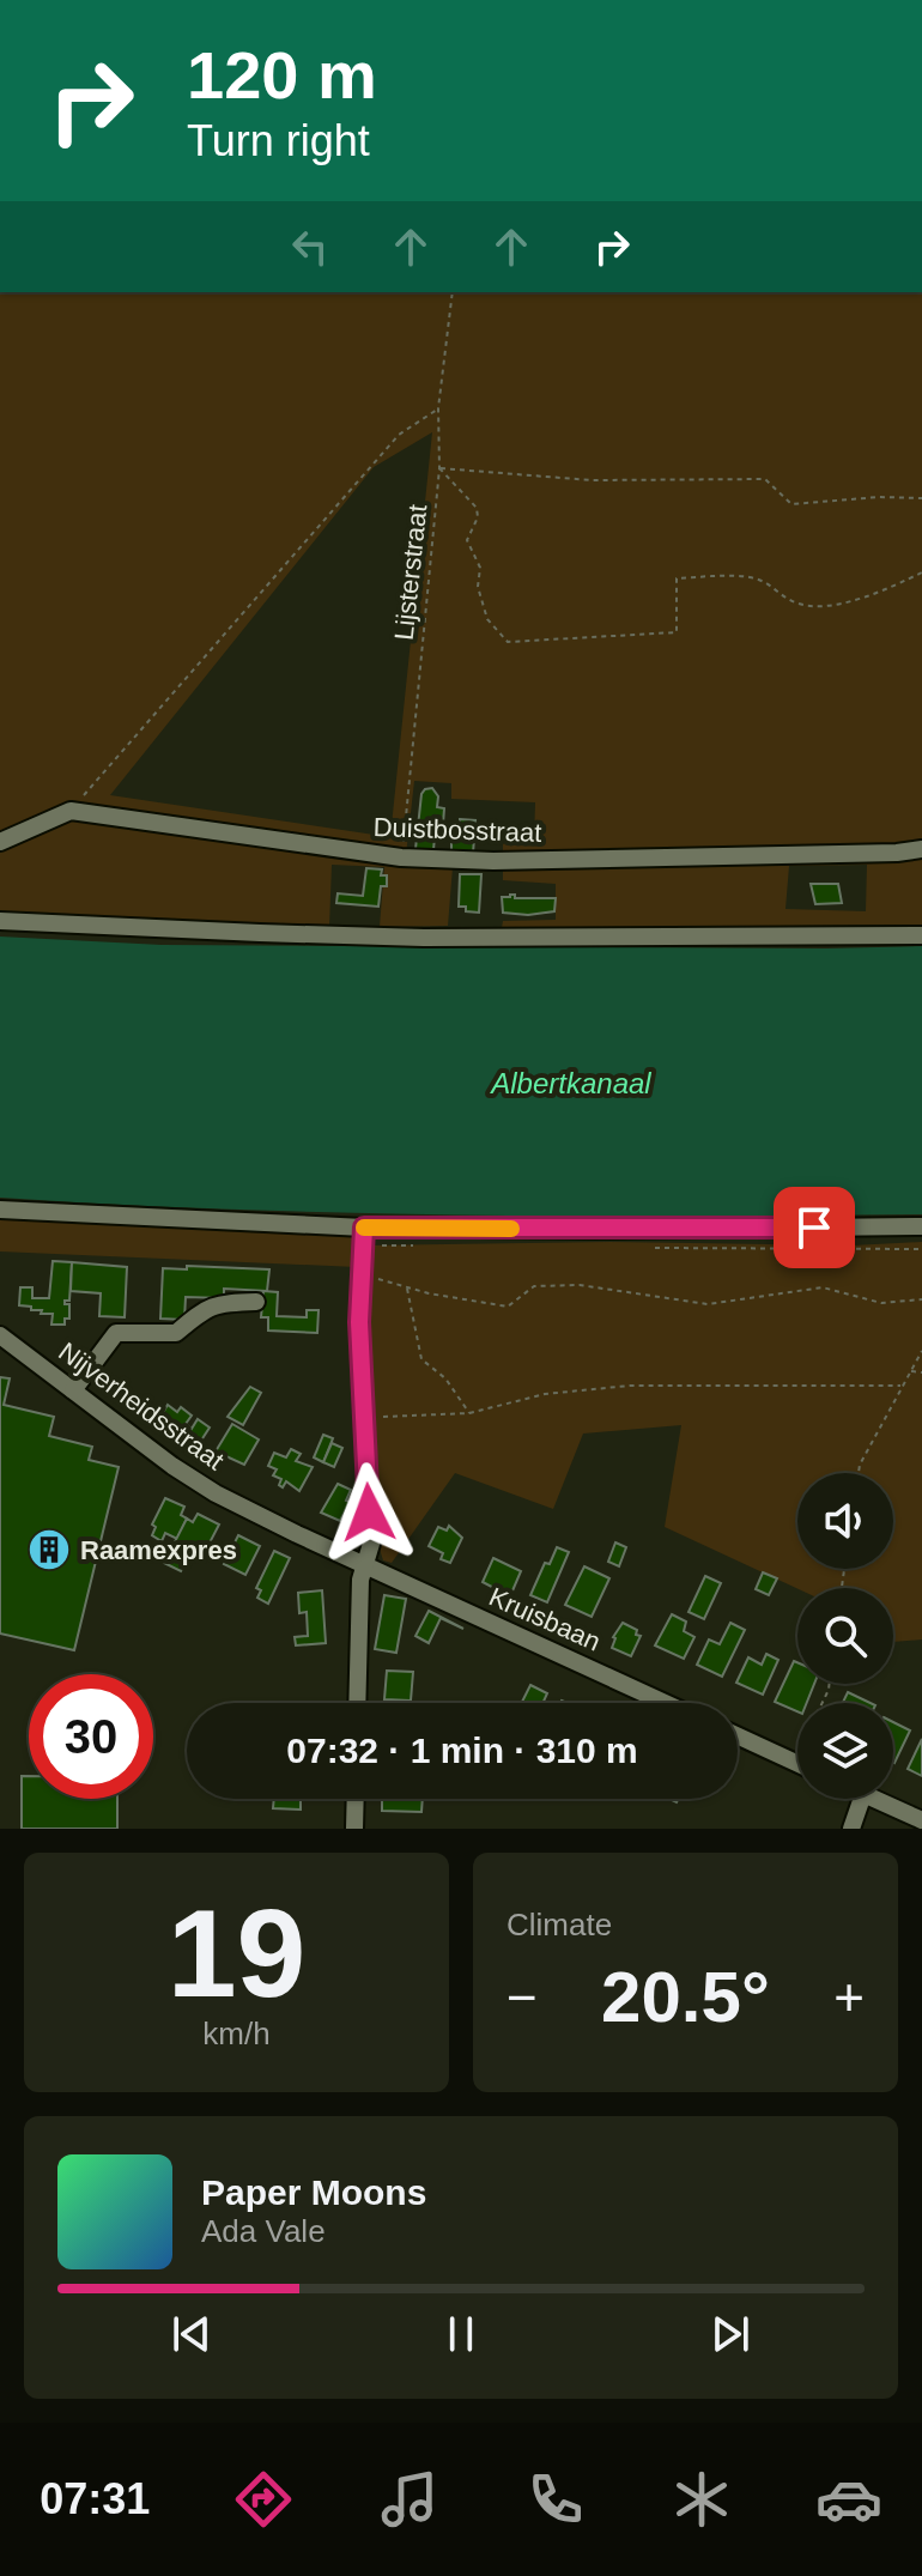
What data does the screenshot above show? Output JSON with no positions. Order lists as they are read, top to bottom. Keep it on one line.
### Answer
{"streets":{"street":["Duistbosstraat","Nijverheidsstraat","Kruisbaan"],"path":["Lijsterstraat"]},"crossings":[["Lijsterstraat","Duistbosstraat"],["Nijverheidsstraat","Kruisbaan"]],"water":["Albertkanaal"],"places":{"building":["Raamexpres"]},"page":{"turn":["120 m","Turn right"],"limit":"30","trip":"07:32 · 1 min · 310 m","tile":[["19","km/h"],"Climate"],"heat":["−","20.5°","+"],"song":["Paper Moons","Ada Vale"],"tabs":"07:31"}}
